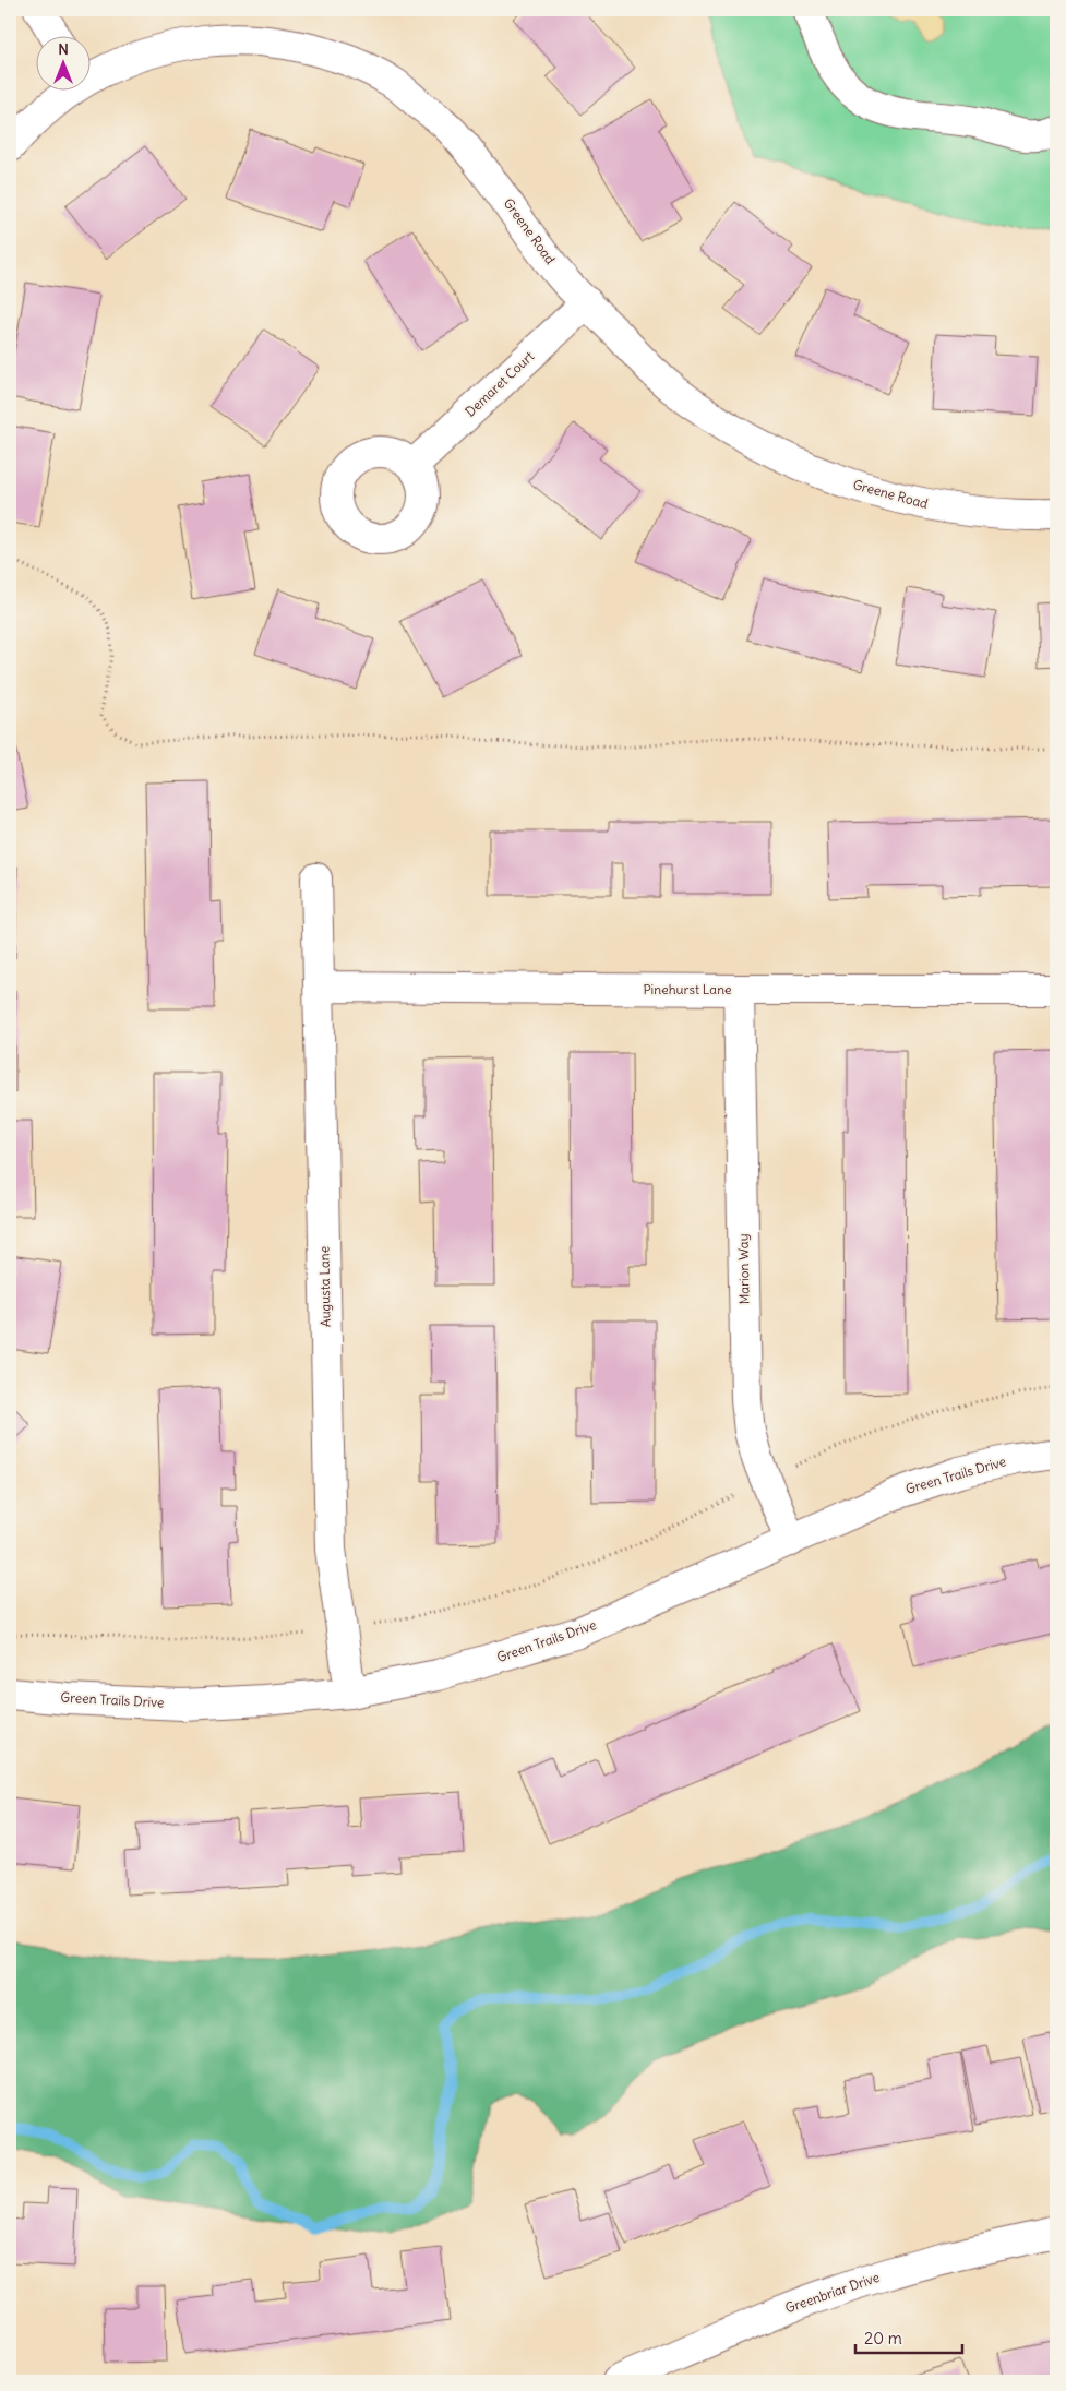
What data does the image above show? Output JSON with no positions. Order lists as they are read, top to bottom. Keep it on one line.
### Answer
{"streets":{"street":["Greene Road","Demaret Court","Pinehurst Lane","Marion Way","Augusta Lane","Green Trails Drive","Greenbriar Drive"]},"crossings":[["Greene Road","Demaret Court"],["Pinehurst Lane","Marion Way"],["Pinehurst Lane","Augusta Lane"],["Marion Way","Green Trails Drive"],["Augusta Lane","Green Trails Drive"]],"scale_bar":"20 m","north":"top"}
